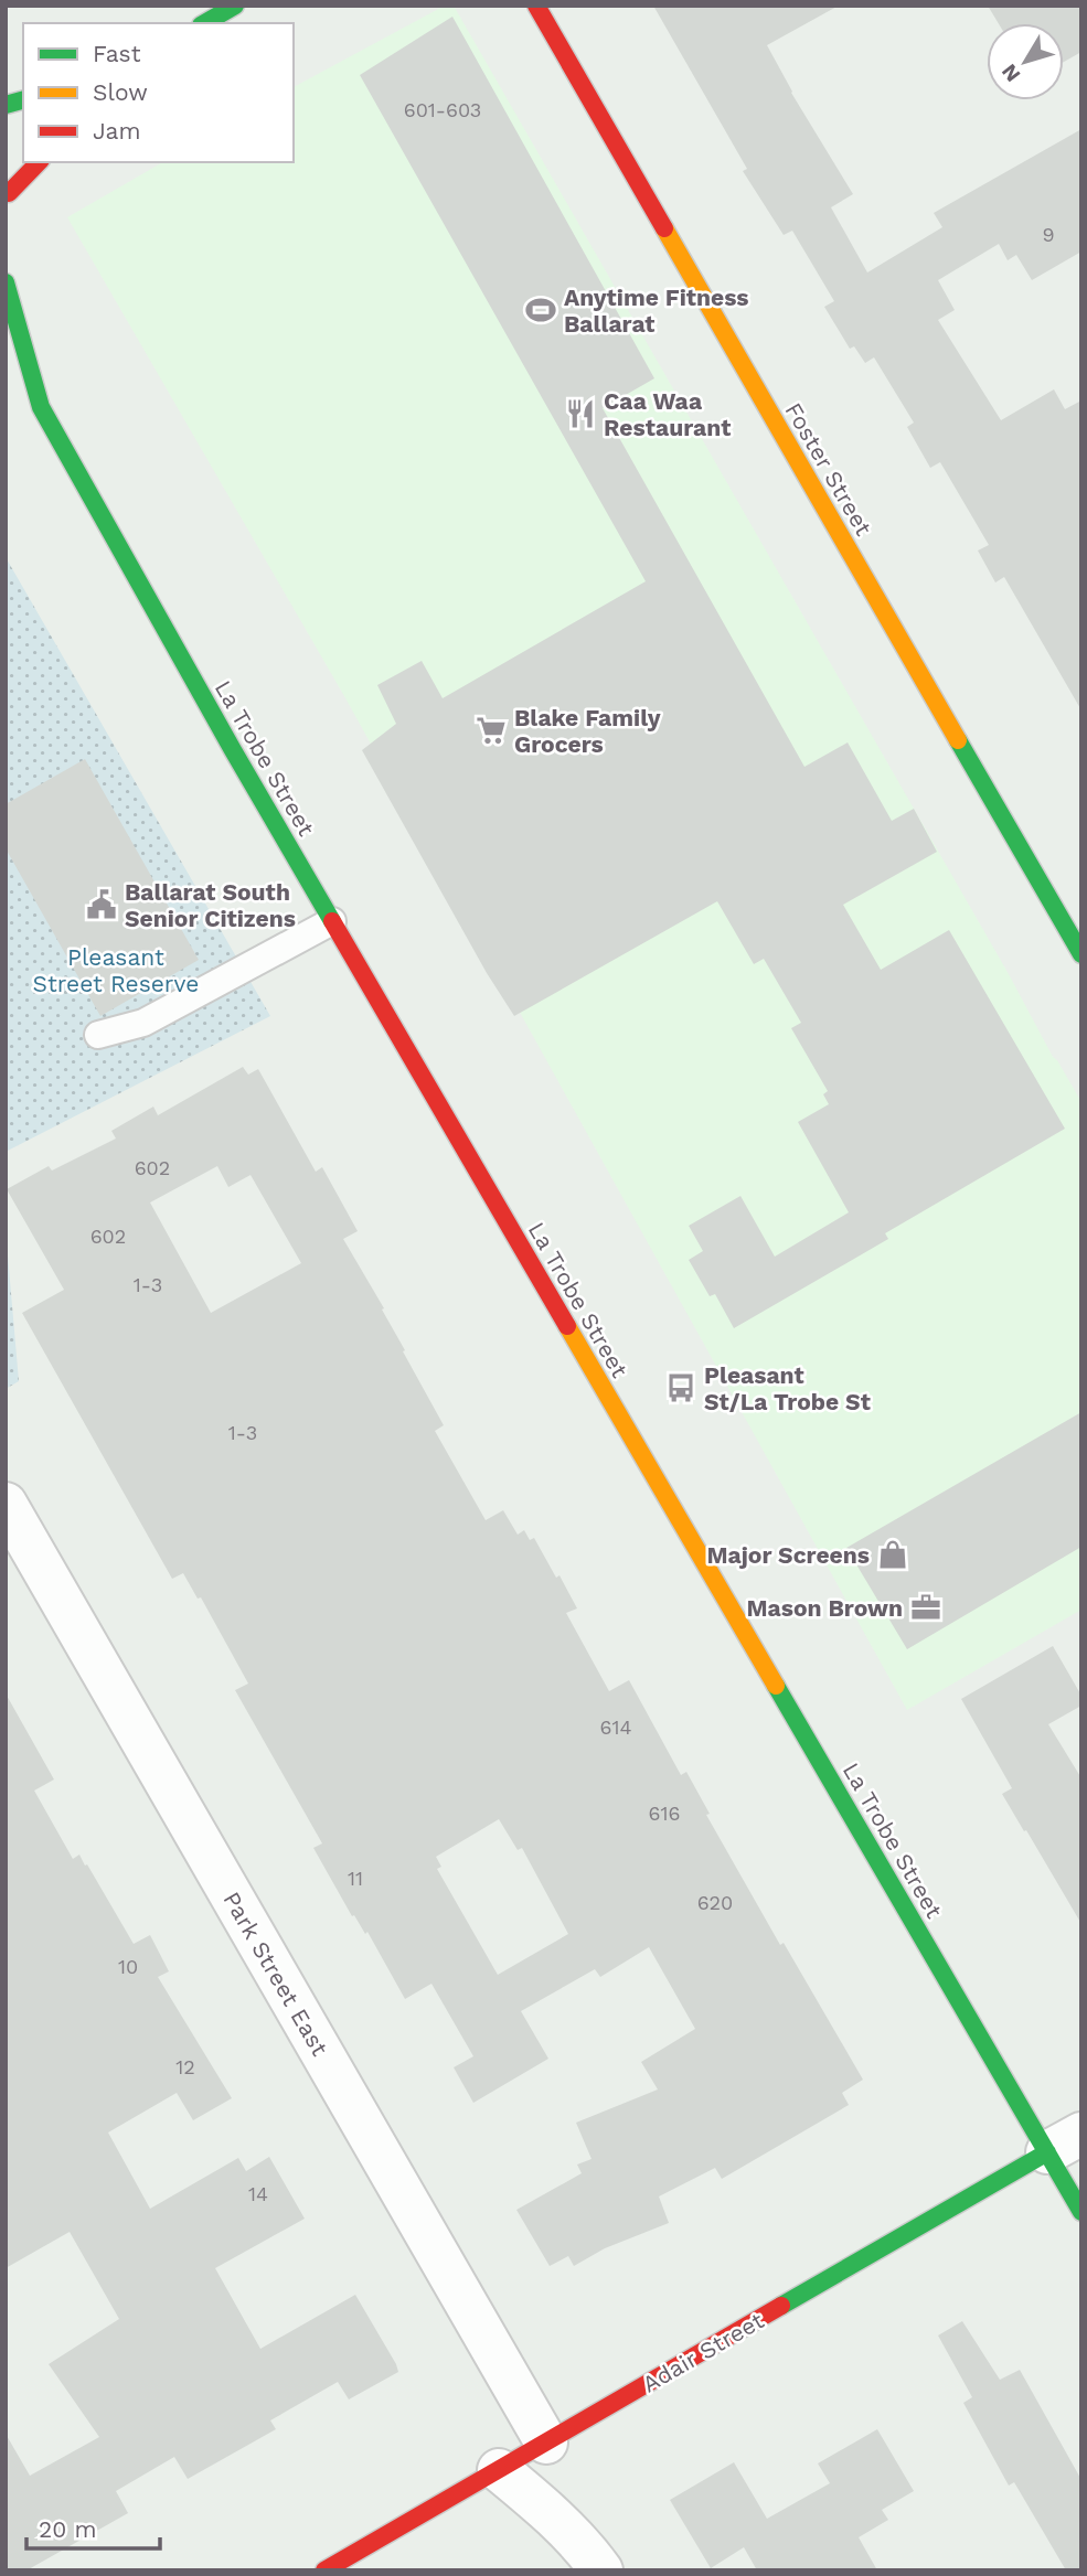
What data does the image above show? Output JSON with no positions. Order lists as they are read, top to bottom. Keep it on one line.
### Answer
{"streets":{"main road":["Foster Street","La Trobe Street","Adair Street"],"street":["Park Street East"]},"crossings":[["La Trobe Street","Adair Street"],["Park Street East","Adair Street"]],"parks":["Pleasant Street Reserve"],"places":{"sports":["Anytime Fitness Ballarat"],"restaurant":["Caa Waa Restaurant"],"supermarket":["Blake Family Grocers"],"public building":["Ballarat South Senior Citizens"],"bus stop":["Pleasant St/La Trobe St"],"shop":["Major Screens"],"office":["Mason Brown"]},"house_numbers":["601-603","9","602","602","1-3","1-3","614","616","11","620","10","12","14"],"legend":["Fast","Slow","Jam"],"scale_bar":"20 m","north":"bottom left"}
